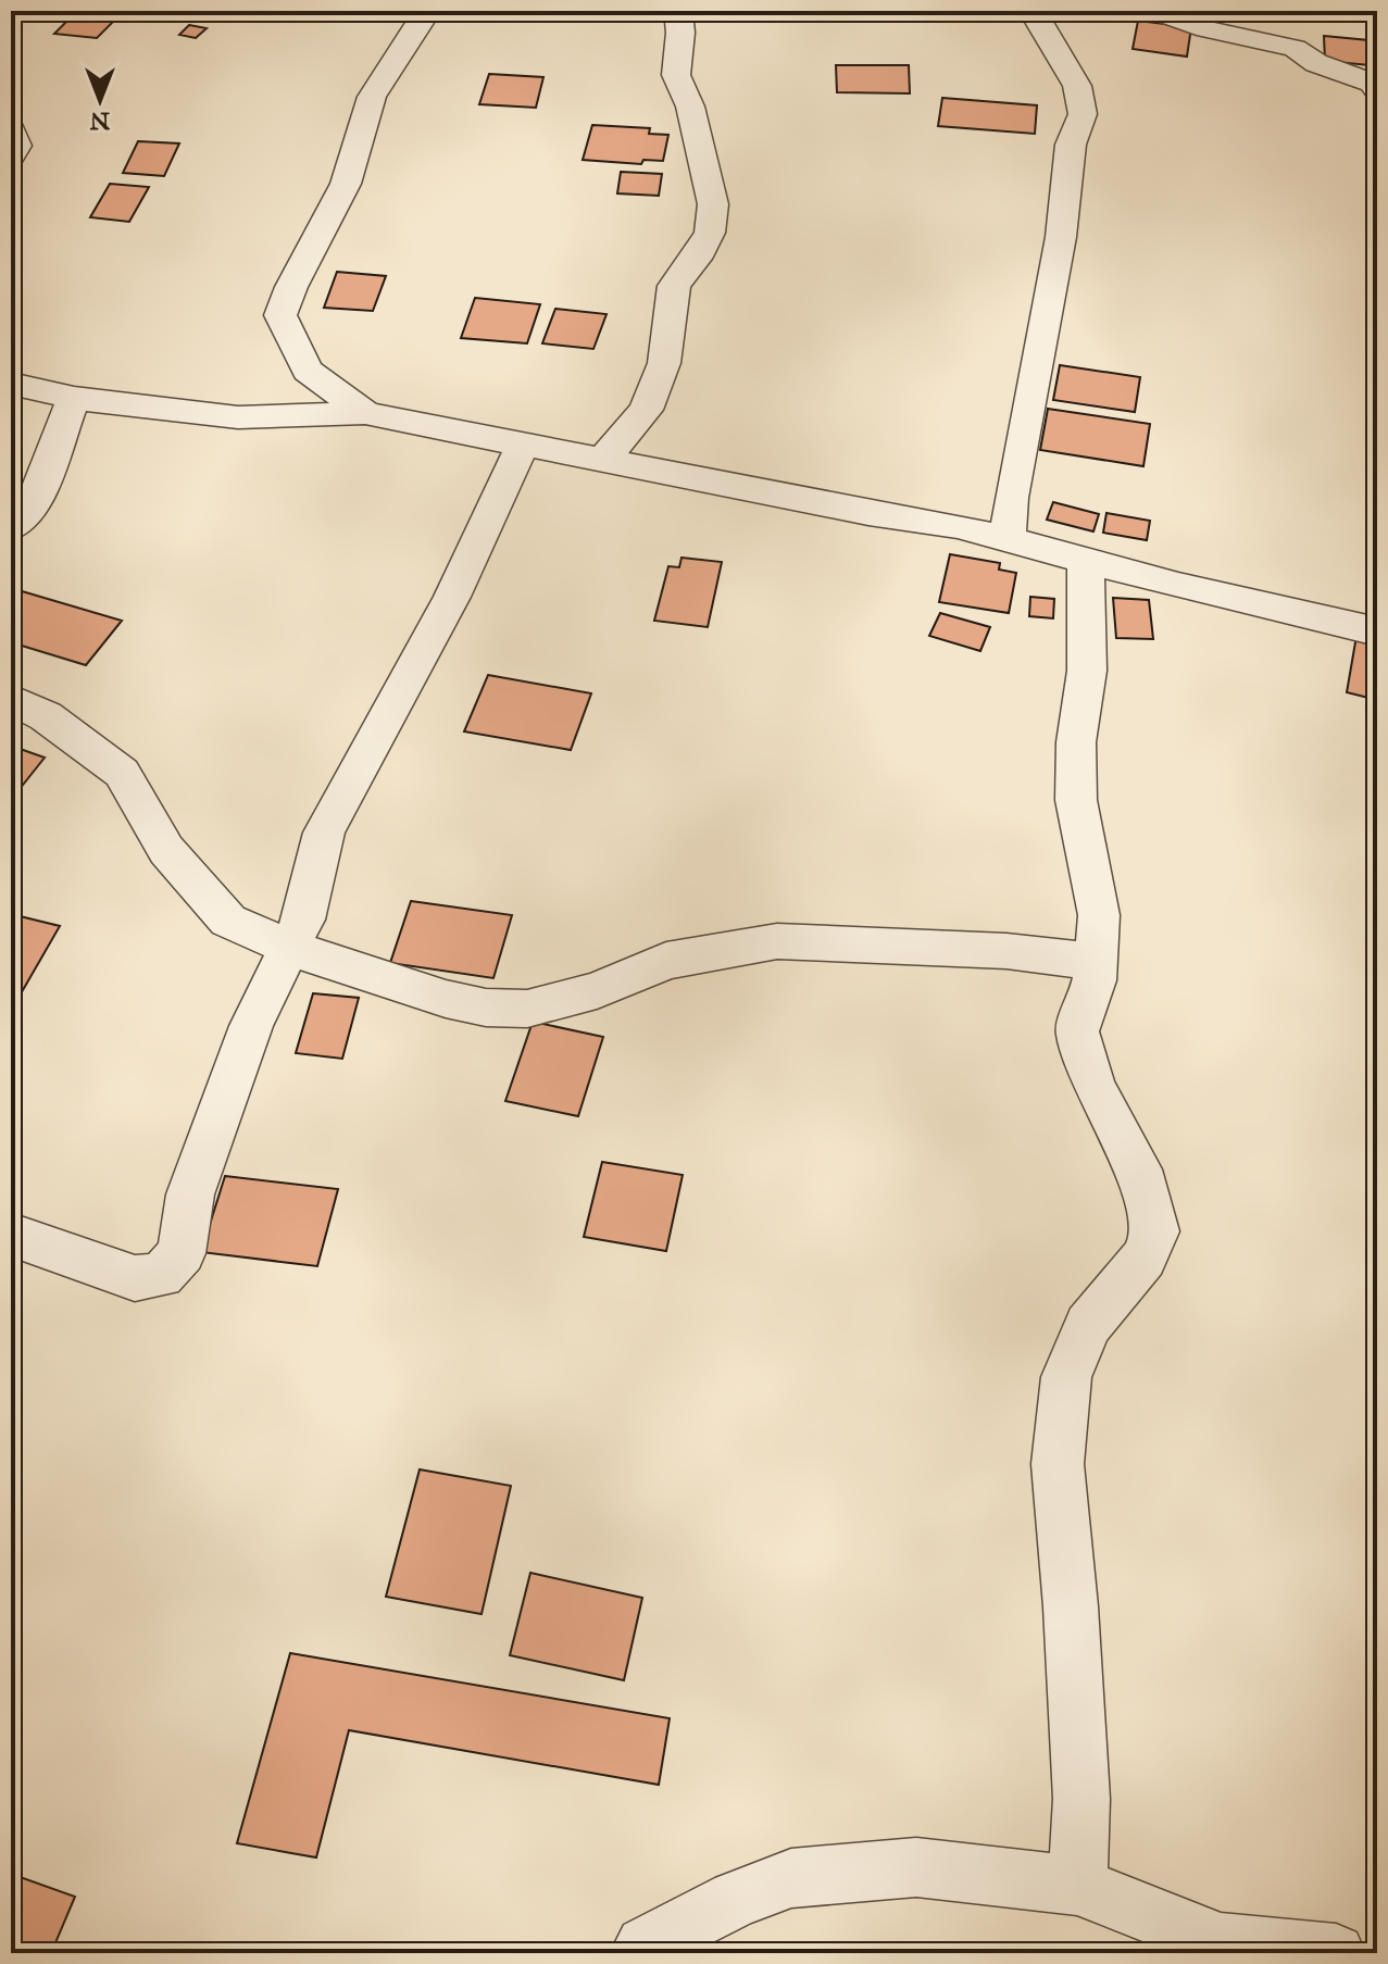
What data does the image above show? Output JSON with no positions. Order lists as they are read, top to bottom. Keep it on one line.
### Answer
{"north":"bottom"}
